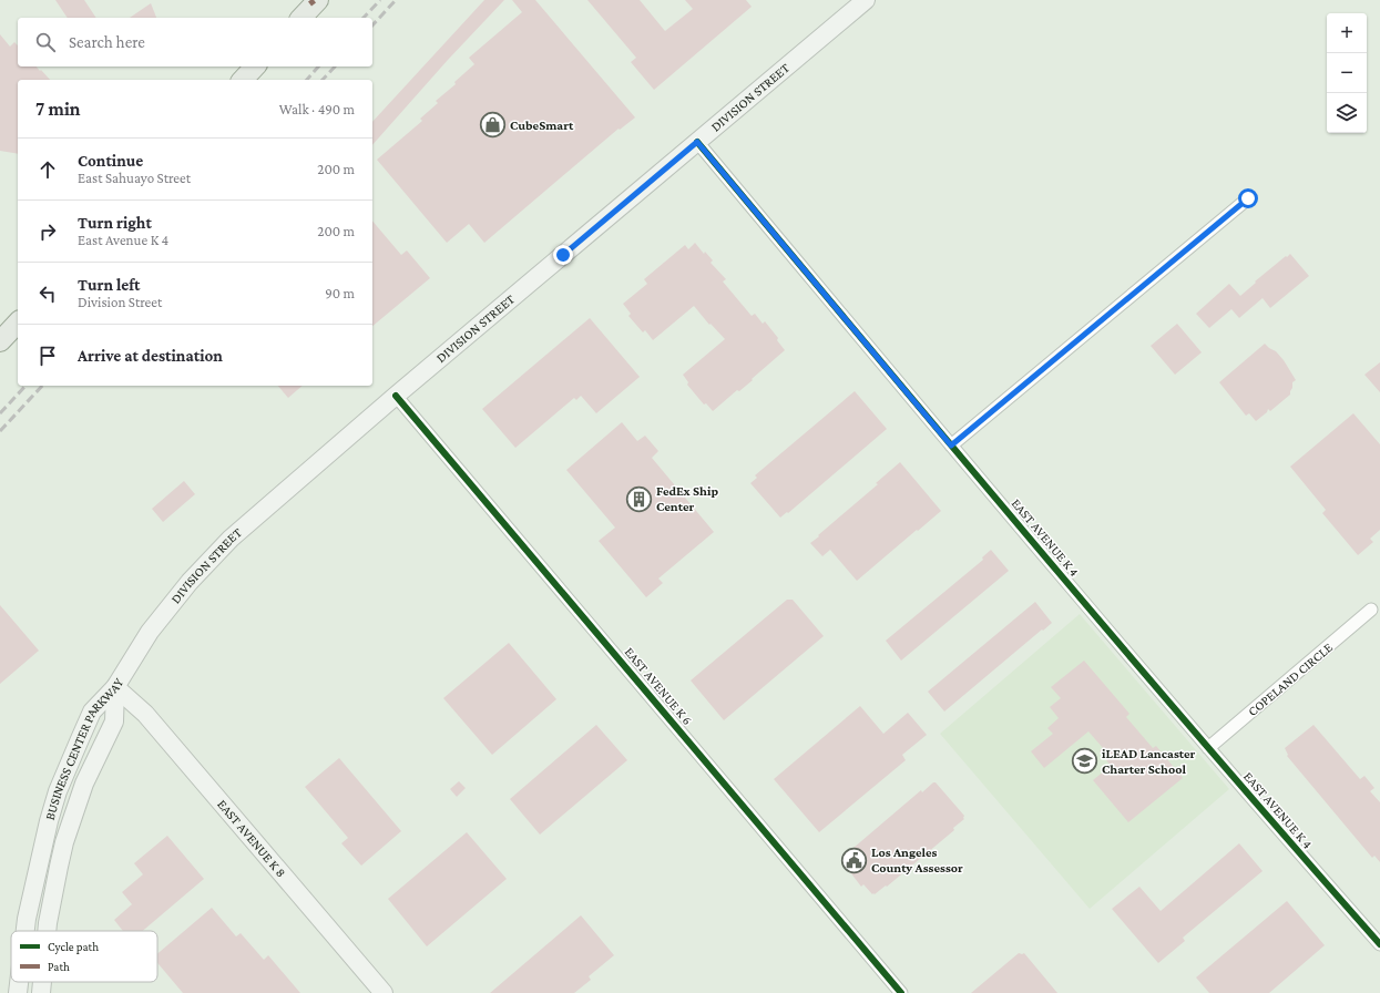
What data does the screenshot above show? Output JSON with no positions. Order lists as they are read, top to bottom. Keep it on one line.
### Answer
{"streets":{"main road":["DIVISION STREET","BUSINESS CENTER PARKWAY","EAST AVENUE K 8"],"street":["EAST AVENUE K 4","COPELAND CIRCLE","EAST AVENUE K 6"]},"crossings":[["DIVISION STREET","EAST AVENUE K 4"],["DIVISION STREET","EAST AVENUE K 6"],["DIVISION STREET","BUSINESS CENTER PARKWAY"],["DIVISION STREET","EAST AVENUE K 8"],["EAST AVENUE K 4","COPELAND CIRCLE"],["BUSINESS CENTER PARKWAY","EAST AVENUE K 8"]],"places":{"shop":["CubeSmart"],"building":["FedEx Ship Center"],"school or university":["iLEAD Lancaster Charter School"],"public building":["Los Angeles County Assessor"]},"legend":["Cycle path","Path"],"page":{"map_buttons":["+","−"],"search":"Search here","heading":["7 min","Walk · 490 m"],"list":[["Continue","East Sahuayo Street","200 m"],["Turn right","East Avenue K 4","200 m"],["Turn left","Division Street","90 m"],"Arrive at destination"]}}
